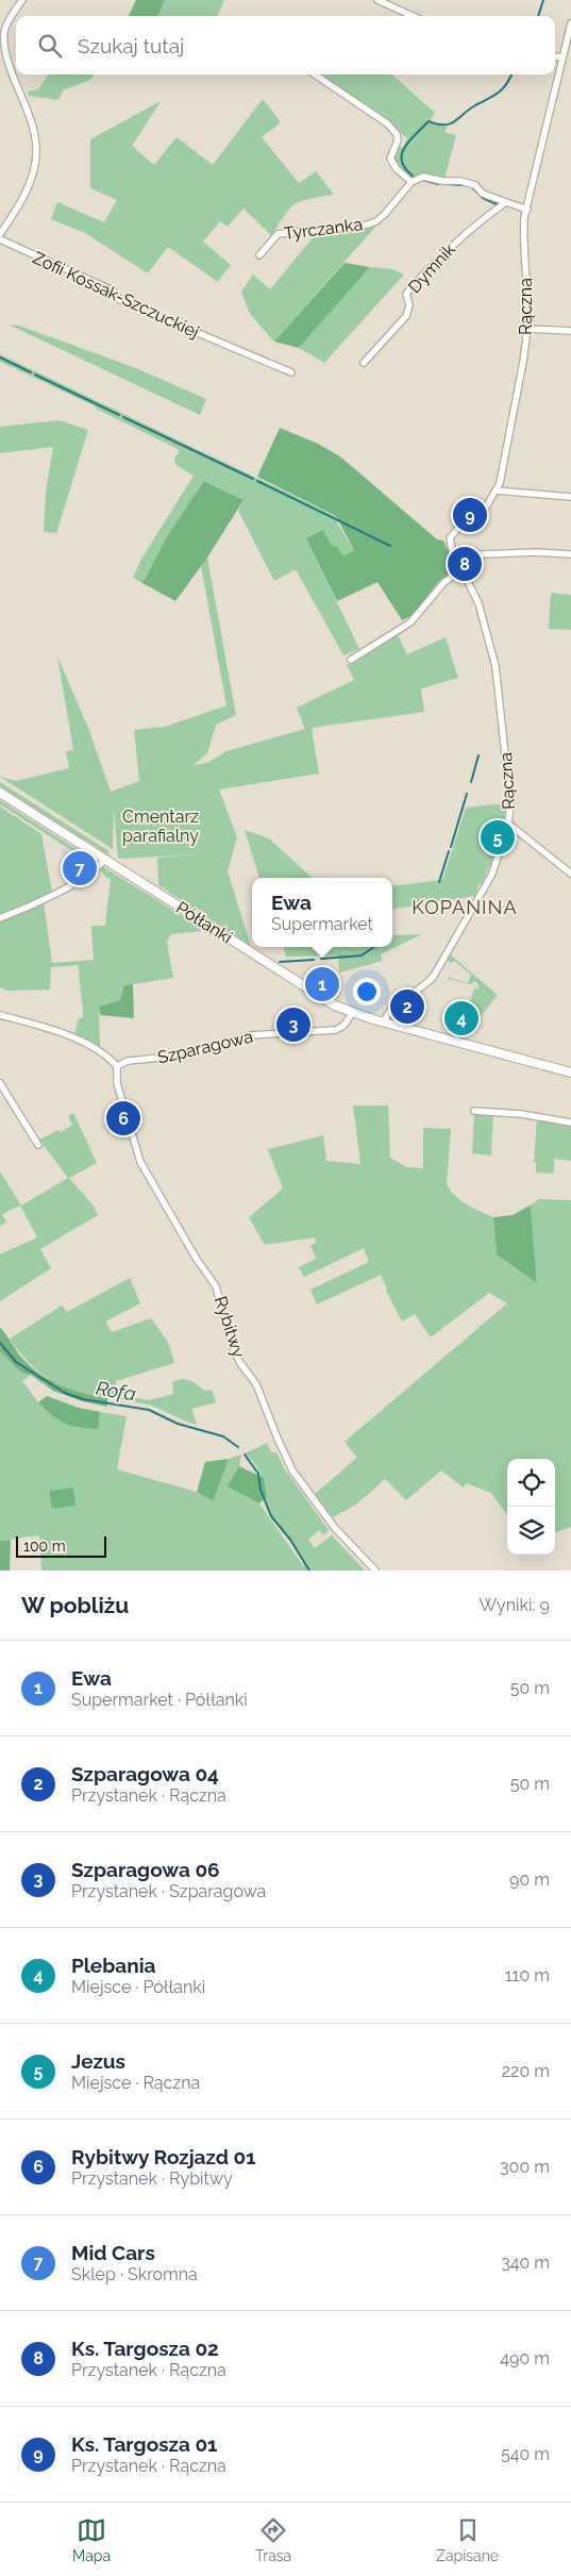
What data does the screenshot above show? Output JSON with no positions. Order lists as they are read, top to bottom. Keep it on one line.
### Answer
{"streets":{"street":["Tyrczanka","Dymnik","Zofii Kossak-Szczuckiej","Rączna","Półłanki","Szparagowa","Rybitwy"]},"crossings":[["Rączna","Półłanki"],["Półłanki","Szparagowa"],["Szparagowa","Rybitwy"]],"districts":["KOPANINA"],"water":["Rofa"],"parks":["Cmentarz parafialny"],"scale_bar":"100 m","page":{"search":"Szukaj tutaj","pins":["9","8","5","7","1","2","4","3","6"],"popup":["Ewa","Supermarket"],"scale":"100 m","heading":["W pobliżu","Wyniki: 9"],"list":[{"mark":"1","name":"Ewa","note":"Supermarket · Półłanki","value":"50 m"},{"mark":"2","name":"Szparagowa 04","note":"Przystanek · Rączna","value":"50 m"},{"mark":"3","name":"Szparagowa 06","note":"Przystanek · Szparagowa","value":"90 m"},{"mark":"4","name":"Plebania","note":"Miejsce · Półłanki","value":"110 m"},{"mark":"5","name":"Jezus","note":"Miejsce · Rączna","value":"220 m"},{"mark":"6","name":"Rybitwy Rozjazd 01","note":"Przystanek · Rybitwy","value":"300 m"},{"mark":"7","name":"Mid Cars","note":"Sklep · Skromna","value":"340 m"},{"mark":"8","name":"Ks. Targosza 02","note":"Przystanek · Rączna","value":"490 m"},{"mark":"9","name":"Ks. Targosza 01","note":"Przystanek · Rączna","value":"540 m"}],"nav":["Mapa","Trasa","Zapisane"]}}
